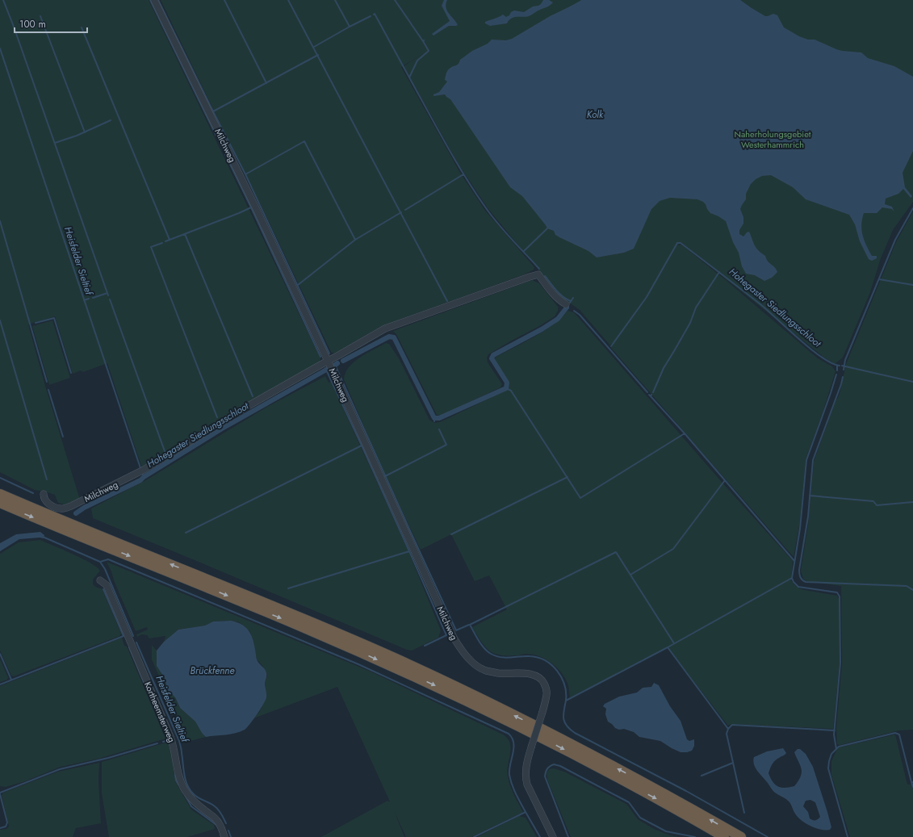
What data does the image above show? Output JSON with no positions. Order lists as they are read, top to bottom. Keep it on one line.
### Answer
{"streets":{"street":["Milchweg","Kortheemsterweg"]},"water":["Kolk","Heisfelder Sieltief","Hohegaster Siedlungsschloot","Brückfenne"],"parks":["Naherholungsgebiet Westerhammrich"],"scale_bar":"100 m"}
